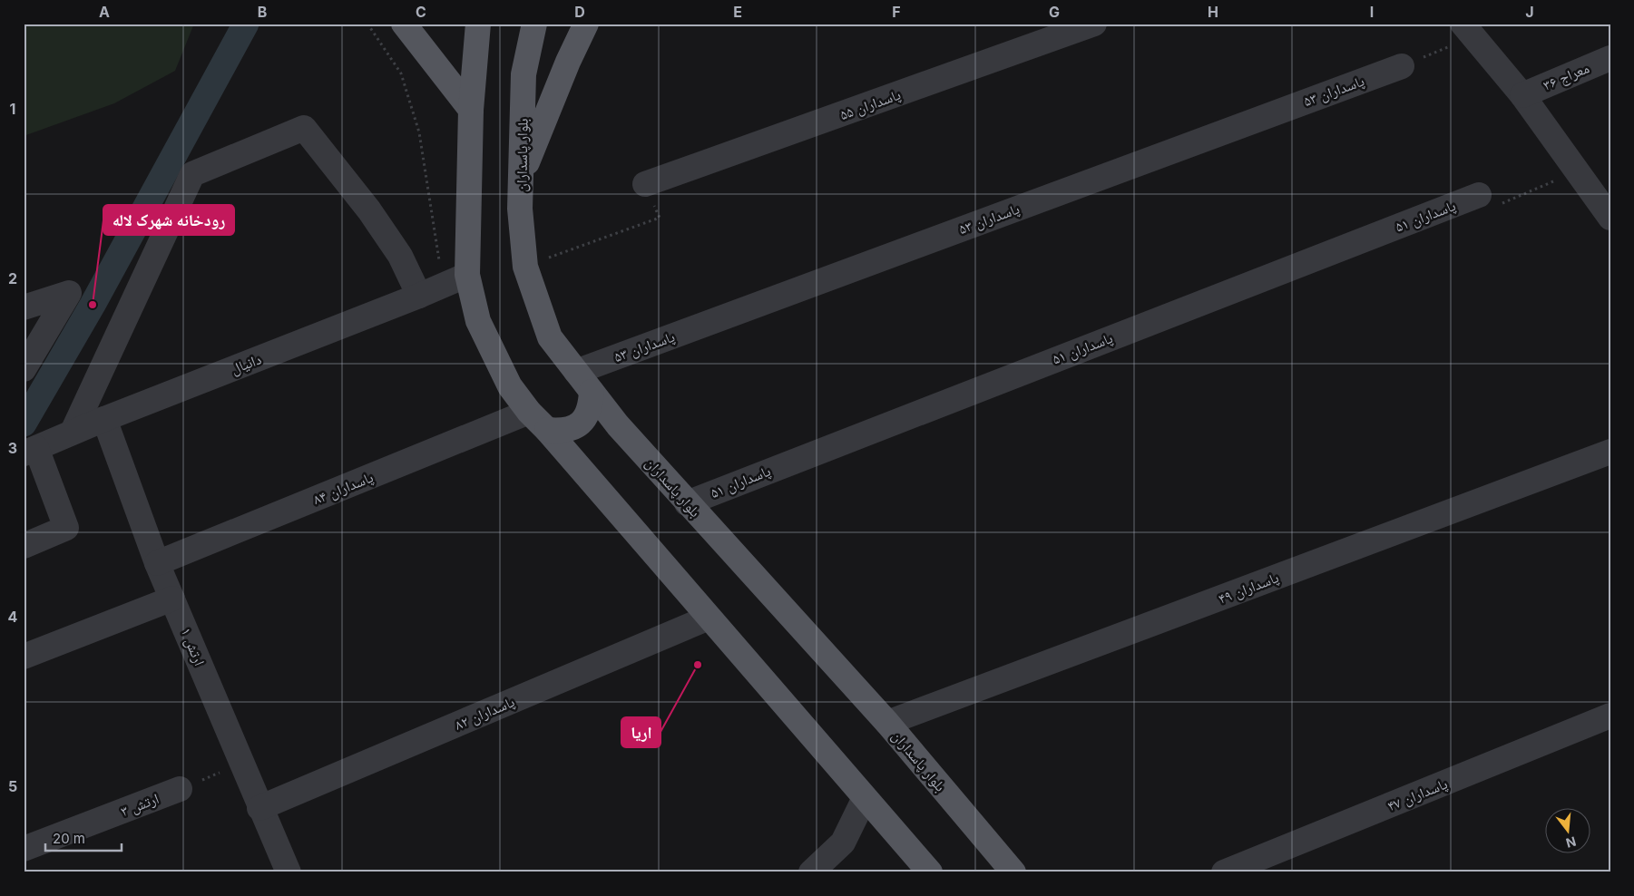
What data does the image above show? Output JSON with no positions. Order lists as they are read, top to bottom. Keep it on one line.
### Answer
{"streets":{"main road":["بلوار پاسداران"],"street":["معراج ۳۶","پاسداران ۵۳","پاسداران ۵۵","پاسداران ۵۱","دانیال","پاسداران ۸۴","پاسداران ۴۹","ارتش ۱","پاسداران ۸۲","پاسداران ۴۷","ارتش ۳"]},"crossings":[["پاسداران ۵۳","بلوار پاسداران"],["بلوار پاسداران","پاسداران ۵۱"],["بلوار پاسداران","پاسداران ۴۹"],["دانیال","ارتش ۱"],["پاسداران ۸۴","ارتش ۱"],["ارتش ۱","پاسداران ۸۲"]],"places":["رودخانه شهرک لاله","اریا"],"scale_bar":"20 m","north":"bottom","grid":{"columns":["A","B","C","D","E","F","G","H","I","J"],"rows":["1","2","3","4","5"]}}
